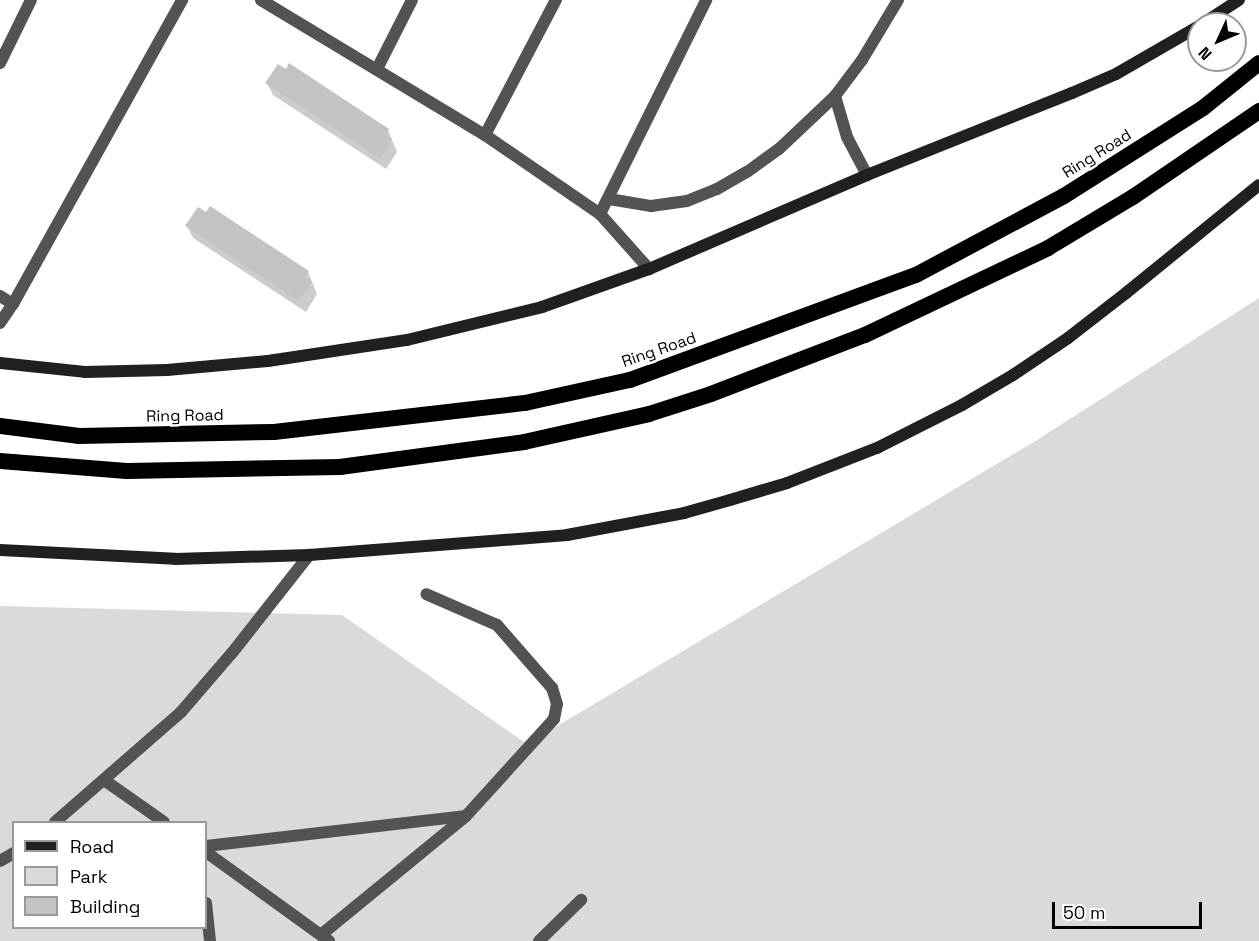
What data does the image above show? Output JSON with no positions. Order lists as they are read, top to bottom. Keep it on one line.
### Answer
{"streets":{"highway":["Ring Road"]},"legend":["Road","Park","Building"],"scale_bar":"50 m","north":"bottom left"}
